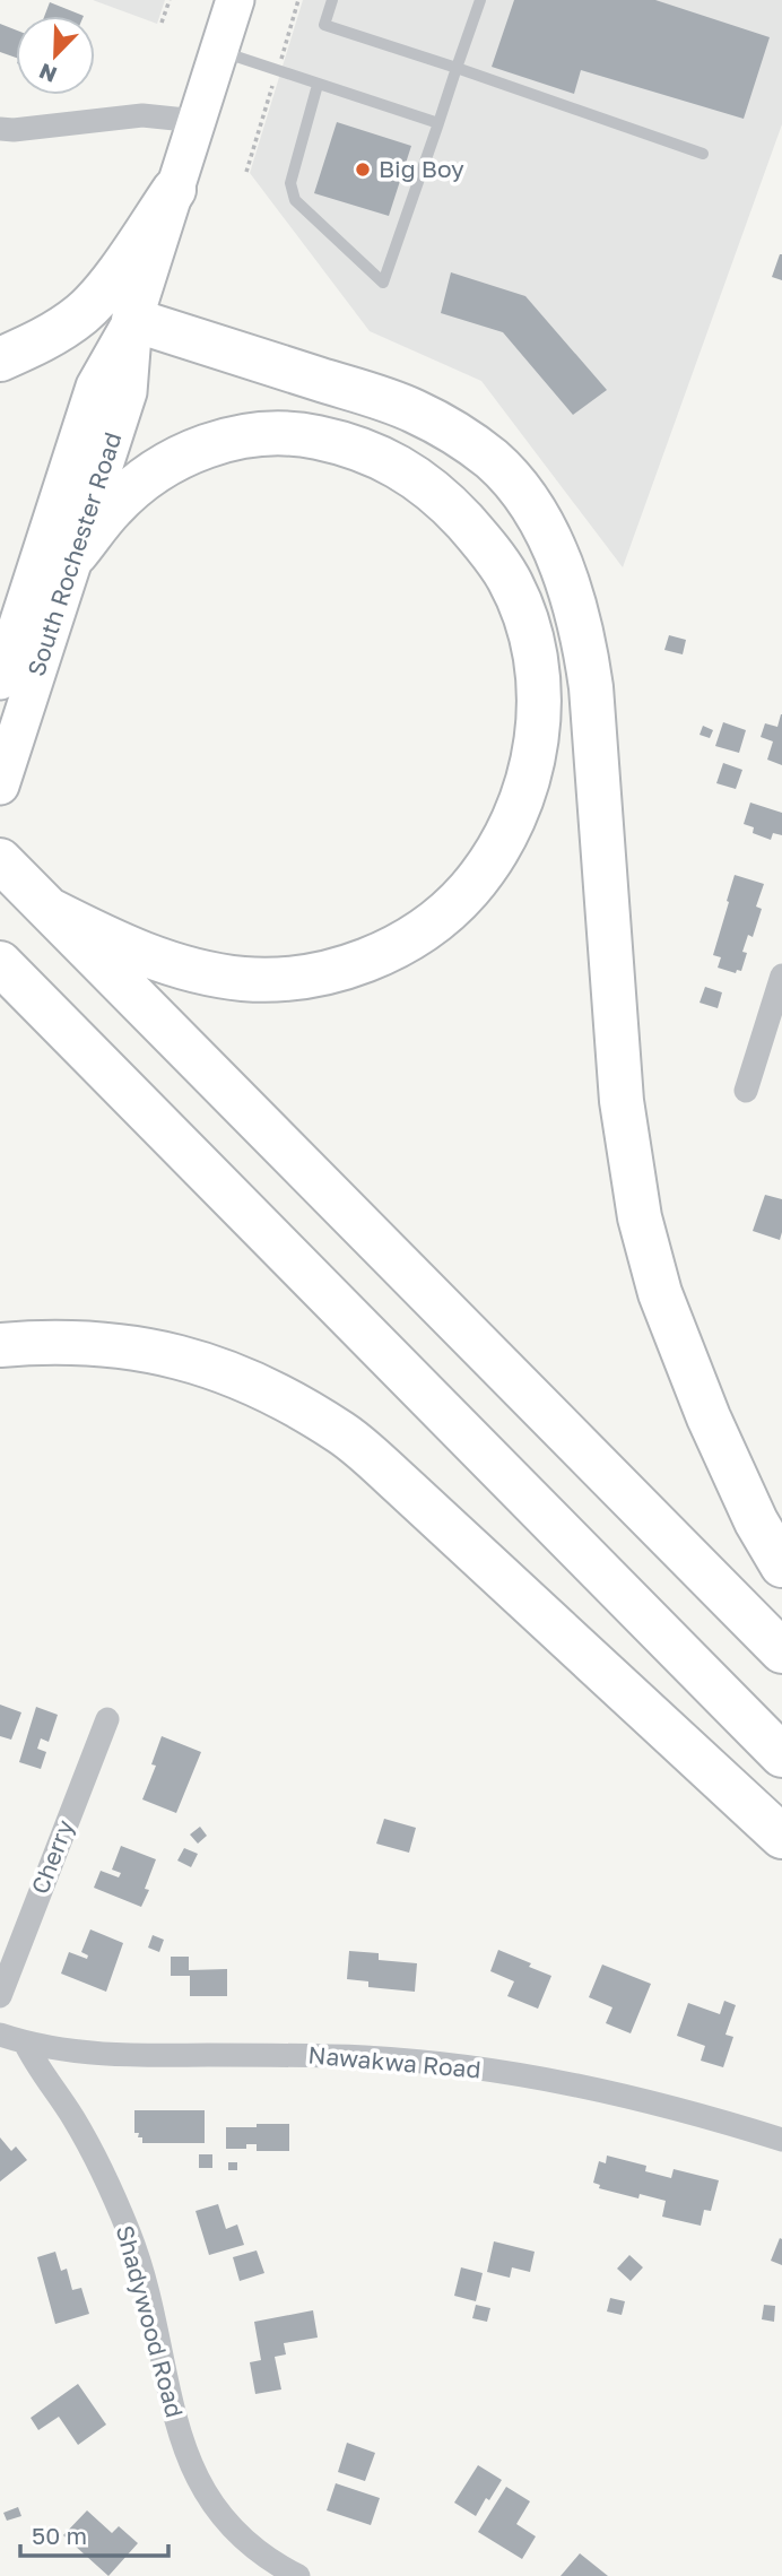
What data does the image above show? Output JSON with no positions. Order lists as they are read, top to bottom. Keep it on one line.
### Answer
{"streets":{"main road":["South Rochester Road"],"street":["Cherry","Nawakwa Road","Shadywood Road"]},"crossings":[["Nawakwa Road","Shadywood Road"]],"places":["Big Boy"],"scale_bar":"50 m","north":"bottom left"}
